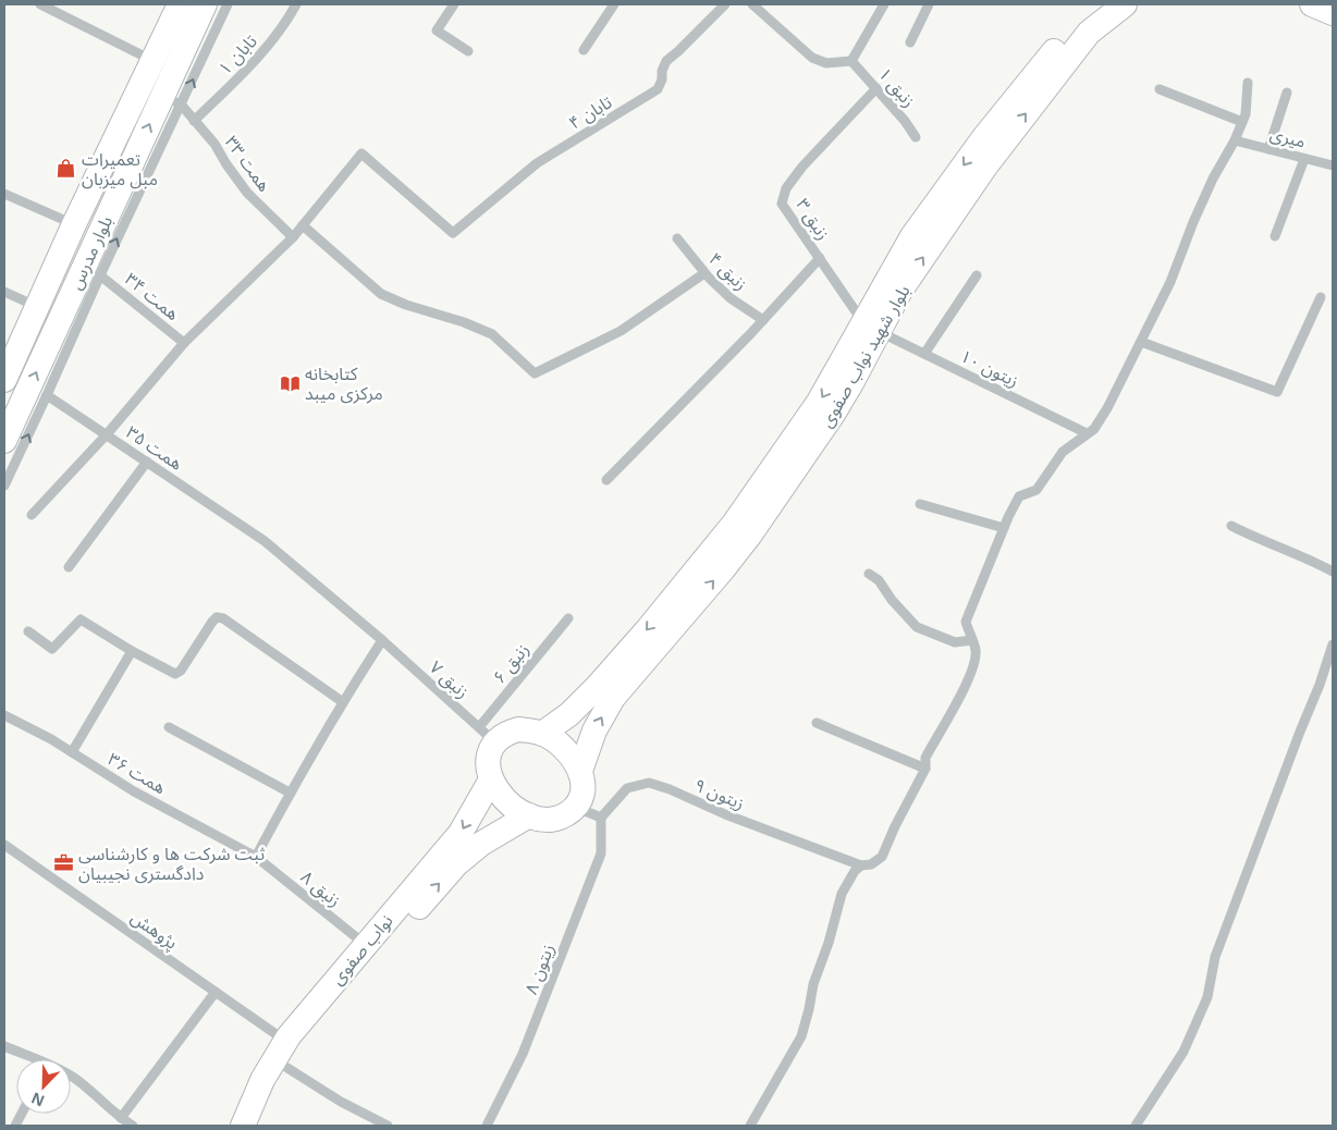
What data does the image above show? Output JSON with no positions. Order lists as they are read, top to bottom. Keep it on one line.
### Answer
{"streets":{"main road":["بلوار مدرس","بلوار شهید نواب صفوی","نواب صفوی"],"street":["تابان ۱","زنبق ۱","تابان ۴","میری","همت ۳۳","زنبق ۳","زنبق ۴","همت ۳۴","زیتون ۱۰","همت ۳۵","زنبق ۶","زنبق ۷","همت ۳۶","زیتون ۹","زنبق ۸","پژوهش","زیتون ۸"]},"crossings":[["تابان ۱","همت ۳۳"],["زنبق ۱","زنبق ۳"],["همت ۳۳","بلوار مدرس"],["زنبق ۳","بلوار شهید نواب صفوی"],["زنبق ۳","زیتون ۱۰"],["بلوار شهید نواب صفوی","زیتون ۱۰"],["بلوار شهید نواب صفوی","زنبق ۶"],["بلوار شهید نواب صفوی","زنبق ۷"],["بلوار شهید نواب صفوی","نواب صفوی"],["همت ۳۵","زنبق ۷"],["زنبق ۶","زنبق ۷"],["زنبق ۶","نواب صفوی"],["زنبق ۷","نواب صفوی"],["همت ۳۶","زنبق ۸"],["زیتون ۹","زیتون ۸"],["زنبق ۸","نواب صفوی"],["پژوهش","نواب صفوی"]],"places":{"shop":["تعمیرات مبل میزبان"],"library":["کتابخانه مرکزی میبد"],"office":["ثبت شرکت ها و کارشناسی دادگستری نجیبیان"]},"north":"bottom left"}
